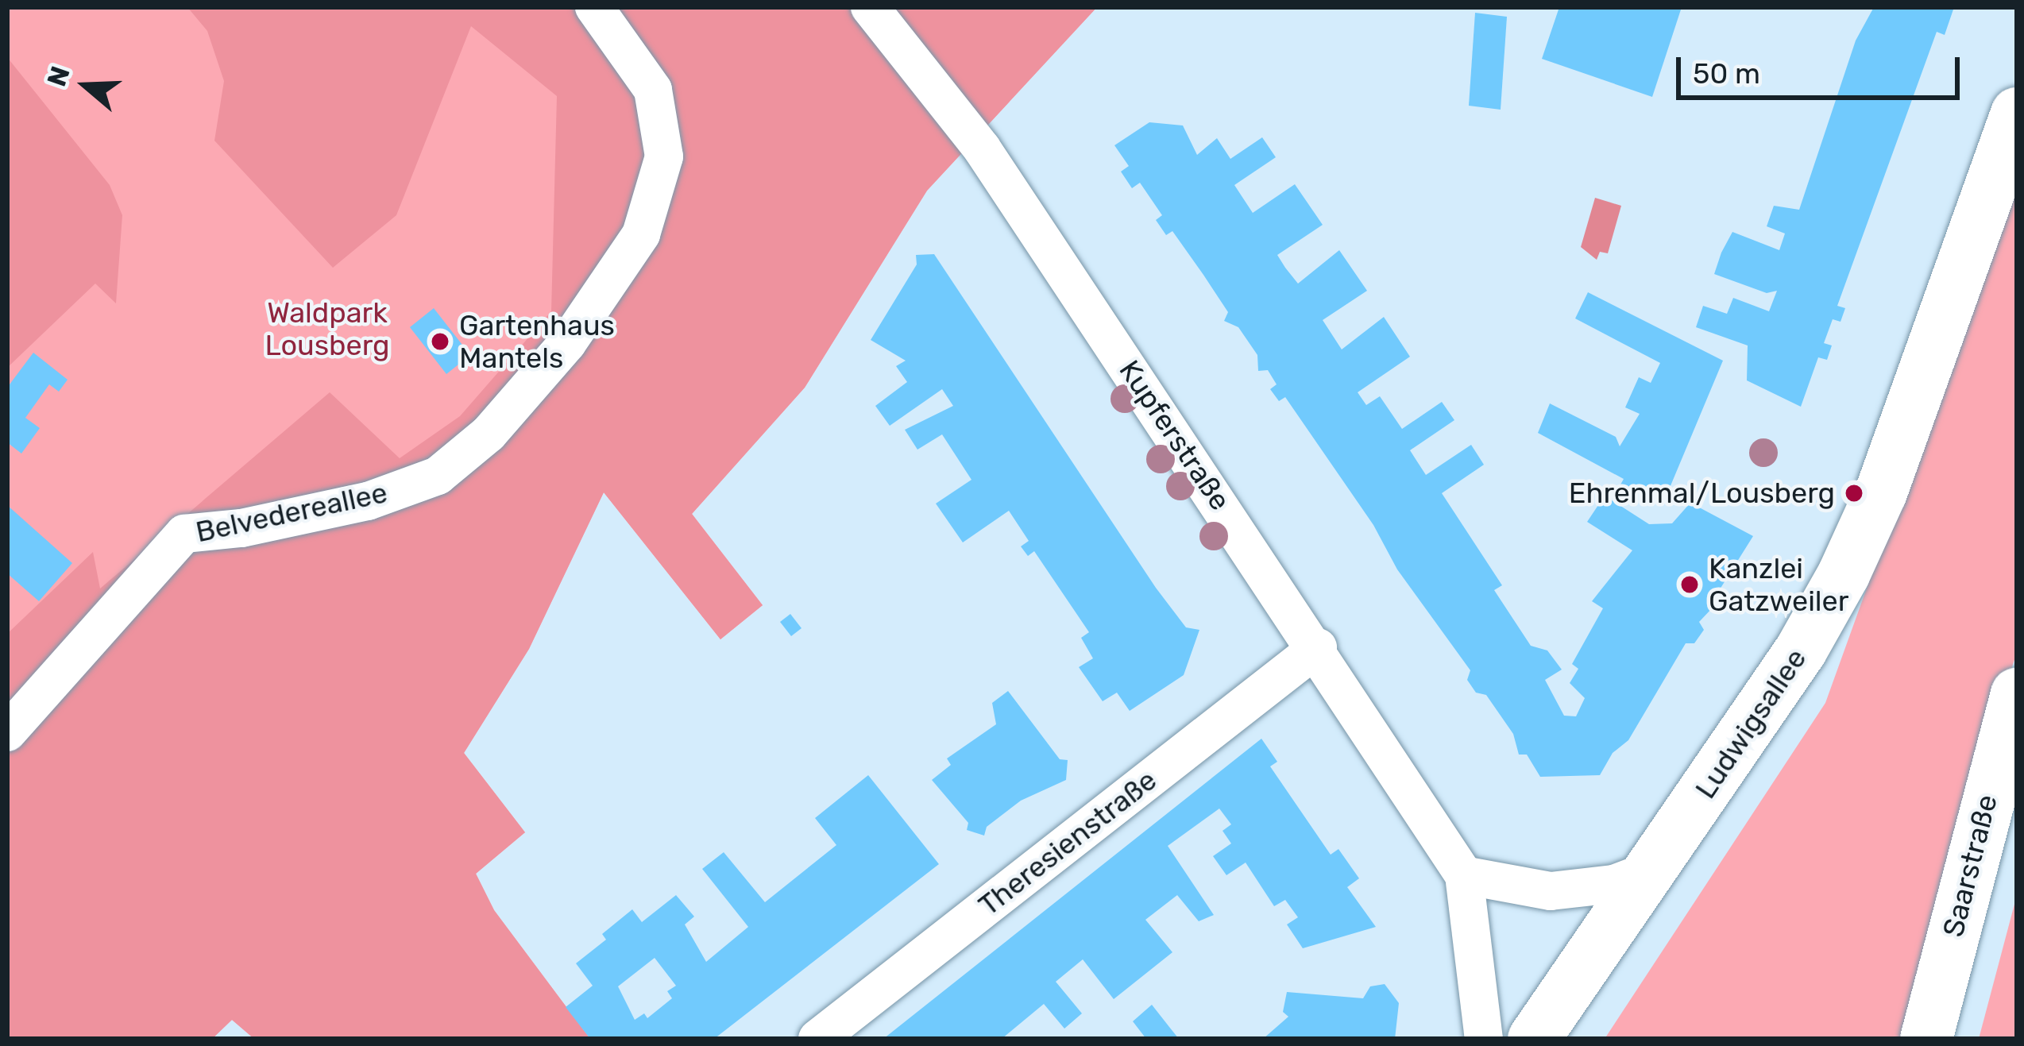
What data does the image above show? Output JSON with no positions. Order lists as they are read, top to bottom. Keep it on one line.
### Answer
{"streets":{"main road":["Ludwigsallee","Saarstraße"],"street":["Kupferstraße","Belvedereallee","Theresienstraße"]},"crossings":[["Kupferstraße","Theresienstraße"]],"parks":["Waldpark Lousberg"],"places":["Gartenhaus Mantels","Ehrenmal/Lousberg","Kanzlei Gatzweiler"],"scale_bar":"50 m","north":"left"}
